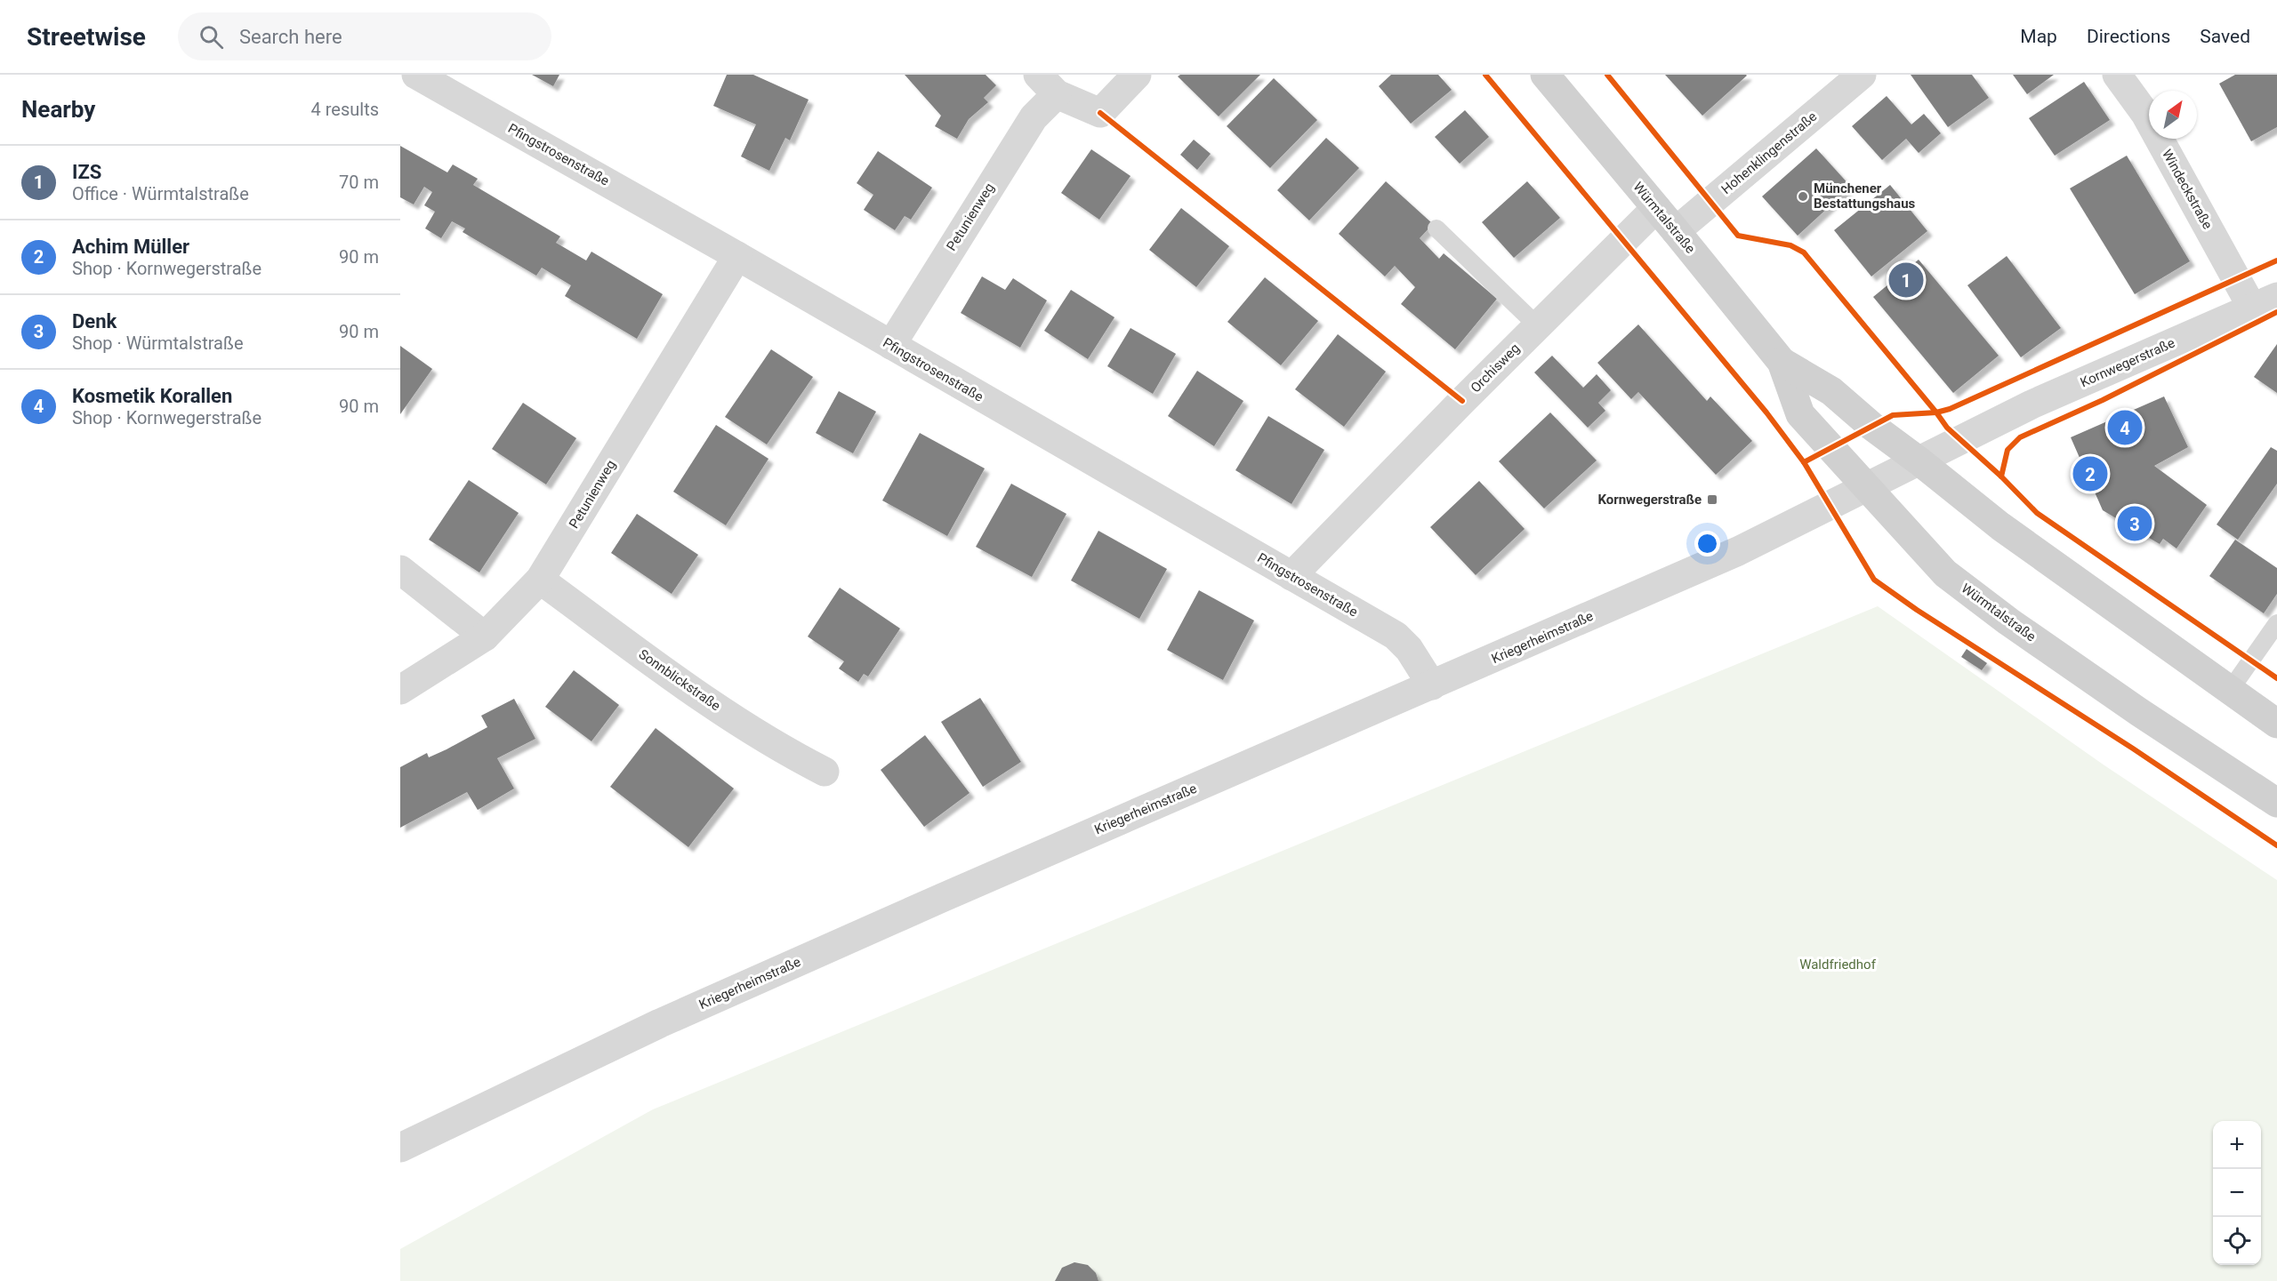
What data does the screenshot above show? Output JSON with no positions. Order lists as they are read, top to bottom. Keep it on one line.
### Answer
{"streets":{"main road":["Würmtalstraße"],"street":["Hohenklingenstraße","Pfingstrosenstraße","Windeckstraße","Petunienweg","Kornwegerstraße","Orchisweg","Kriegerheimstraße","Sonnblickstraße"]},"crossings":[["Hohenklingenstraße","Würmtalstraße"],["Pfingstrosenstraße","Petunienweg"],["Pfingstrosenstraße","Orchisweg"],["Pfingstrosenstraße","Kriegerheimstraße"],["Windeckstraße","Kornwegerstraße"],["Petunienweg","Sonnblickstraße"],["Würmtalstraße","Kornwegerstraße"],["Würmtalstraße","Orchisweg"],["Würmtalstraße","Kriegerheimstraße"],["Kornwegerstraße","Kriegerheimstraße"]],"parks":["Waldfriedhof"],"places":{"other":["Münchener Bestattungshaus"],"transit":["Kornwegerstraße"]},"north":"top right","page":{"header":"Streetwise","search":"Search here","nav":["Map","Directions","Saved"],"heading":["Nearby","4 results"],"list":[{"mark":"1","name":"IZS","note":"Office · Würmtalstraße","value":"70 m"},{"mark":"2","name":"Achim Müller","note":"Shop · Kornwegerstraße","value":"90 m"},{"mark":"3","name":"Denk","note":"Shop · Würmtalstraße","value":"90 m"},{"mark":"4","name":"Kosmetik Korallen","note":"Shop · Kornwegerstraße","value":"90 m"}],"pins":["1","4","2","3"],"map_buttons":["+","−"]}}
